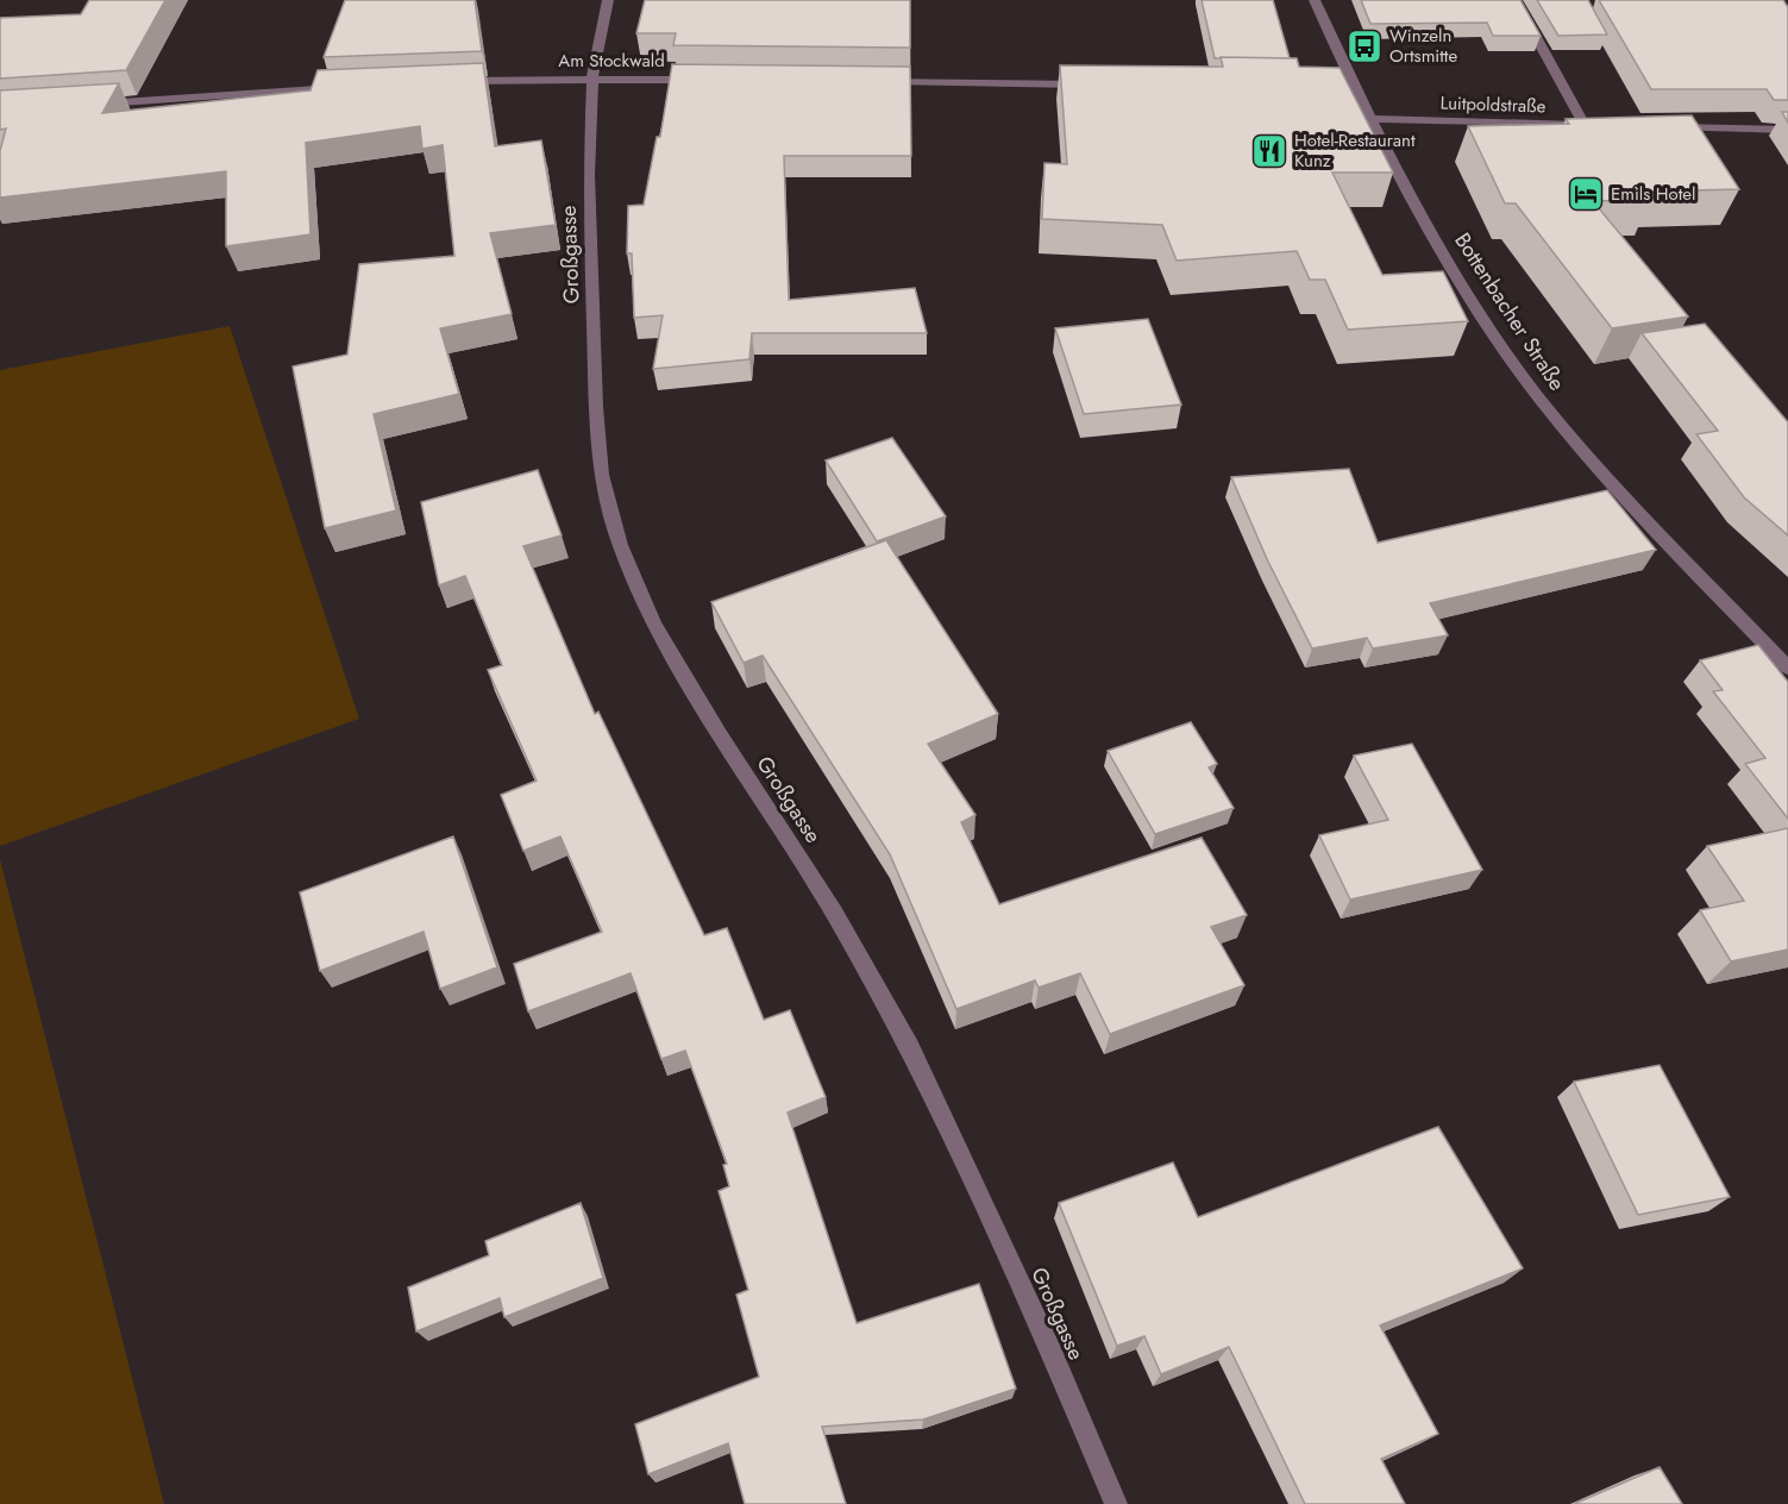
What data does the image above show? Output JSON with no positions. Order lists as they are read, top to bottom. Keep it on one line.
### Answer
{"streets":{"street":["Am Stockwald","Luitpoldstraße","Großgasse","Bottenbacher Straße"]},"crossings":[["Am Stockwald","Großgasse"],["Luitpoldstraße","Bottenbacher Straße"]],"places":{"bus stop":["Winzeln Ortsmitte"],"restaurant":["Hotel-Restaurant Kunz"],"hotel":["Emils Hotel"]}}
